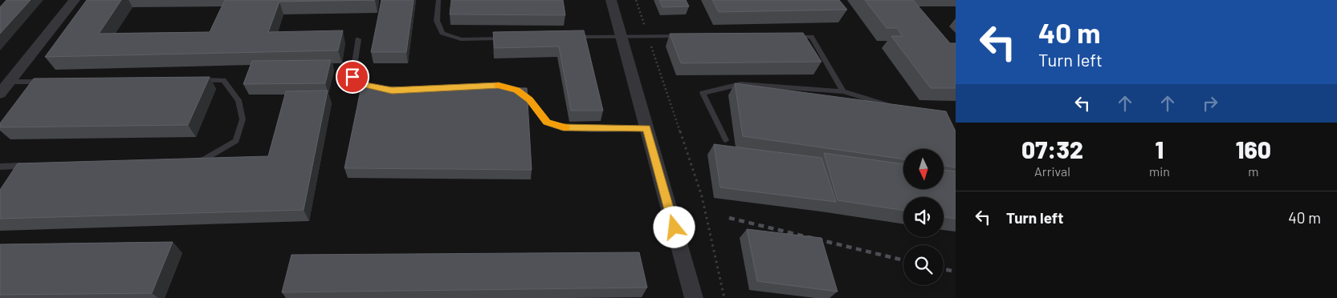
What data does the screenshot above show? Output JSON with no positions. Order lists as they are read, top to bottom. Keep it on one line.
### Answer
{"north":"bottom","page":{"turn":["40 m","Turn left"],"eta":["07:32","Arrival","1","min","160","m"],"list":[{"name":"Turn left","value":"40 m"}]}}
